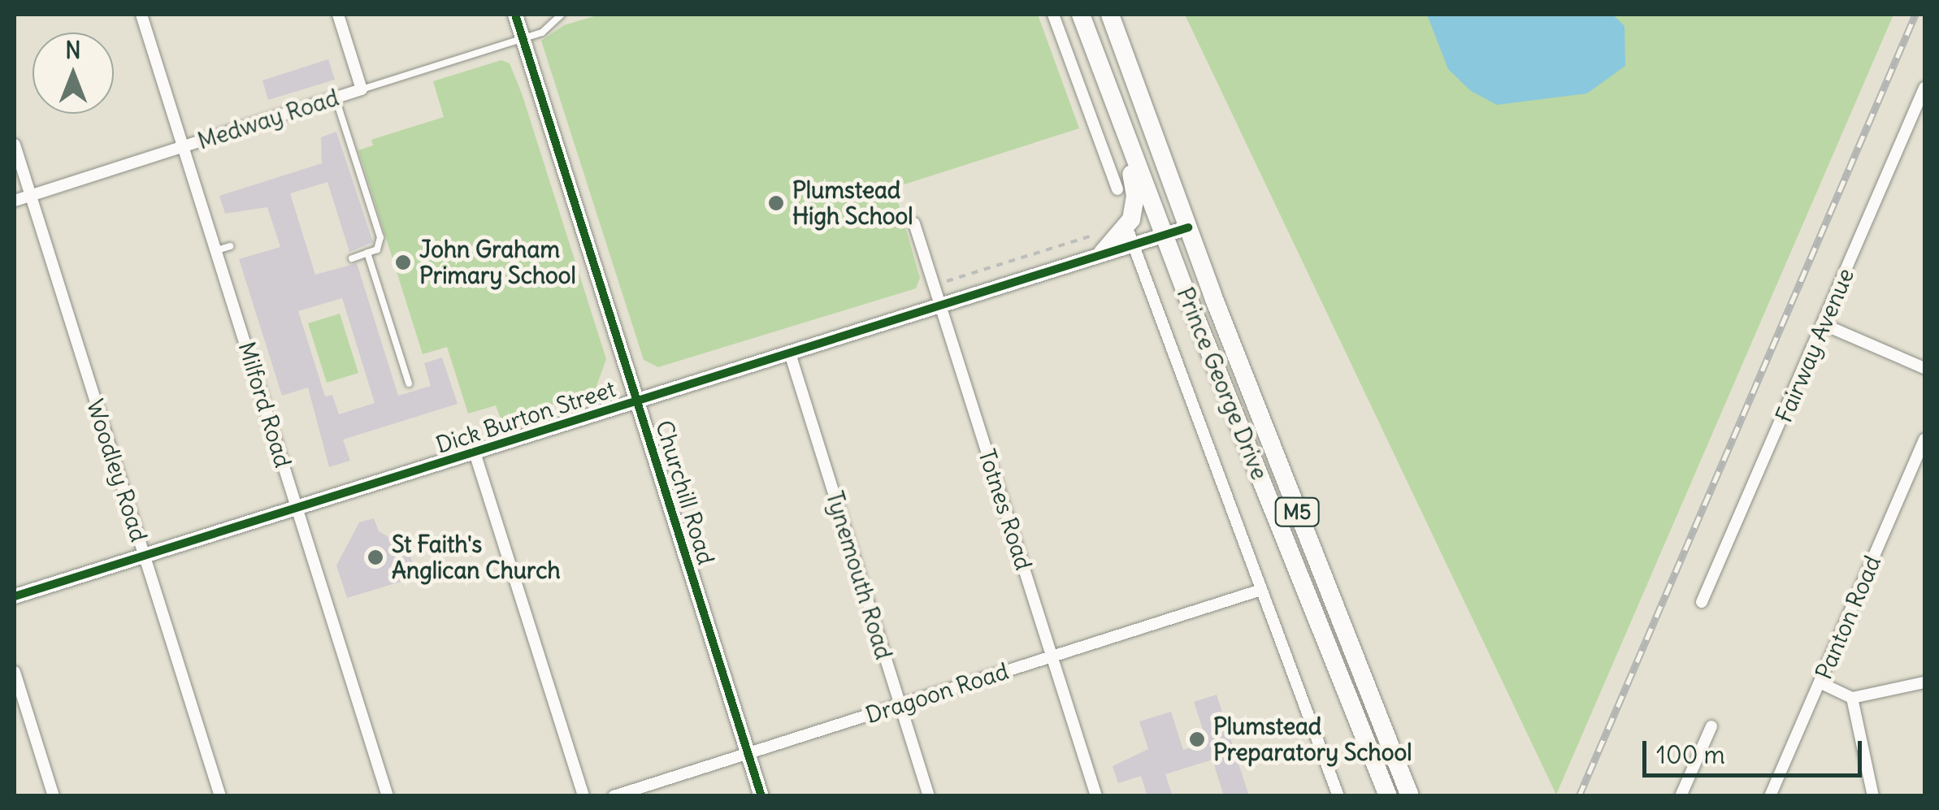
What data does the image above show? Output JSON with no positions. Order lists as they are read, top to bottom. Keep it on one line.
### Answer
{"streets":{"main road":["Prince George Drive","M5"],"street":["Medway Road","Fairway Avenue","Milford Road","Dick Burton Street","Woodley Road","Churchill Road","Totnes Road","Tynemouth Road","Panton Road","Dragoon Road"]},"crossings":[["Medway Road","Milford Road"],["Medway Road","Woodley Road"],["Medway Road","Churchill Road"],["Prince George Drive","Dragoon Road"],["Milford Road","Dick Burton Street"],["Dick Burton Street","Woodley Road"],["Dick Burton Street","Churchill Road"],["Dick Burton Street","Totnes Road"],["Dick Burton Street","Tynemouth Road"],["Churchill Road","Dragoon Road"],["Totnes Road","Dragoon Road"],["Tynemouth Road","Dragoon Road"]],"places":["Plumstead High School","John Graham Primary School","St Faith's Anglican Church","Plumstead Preparatory School"],"scale_bar":"100 m","north":"top"}
